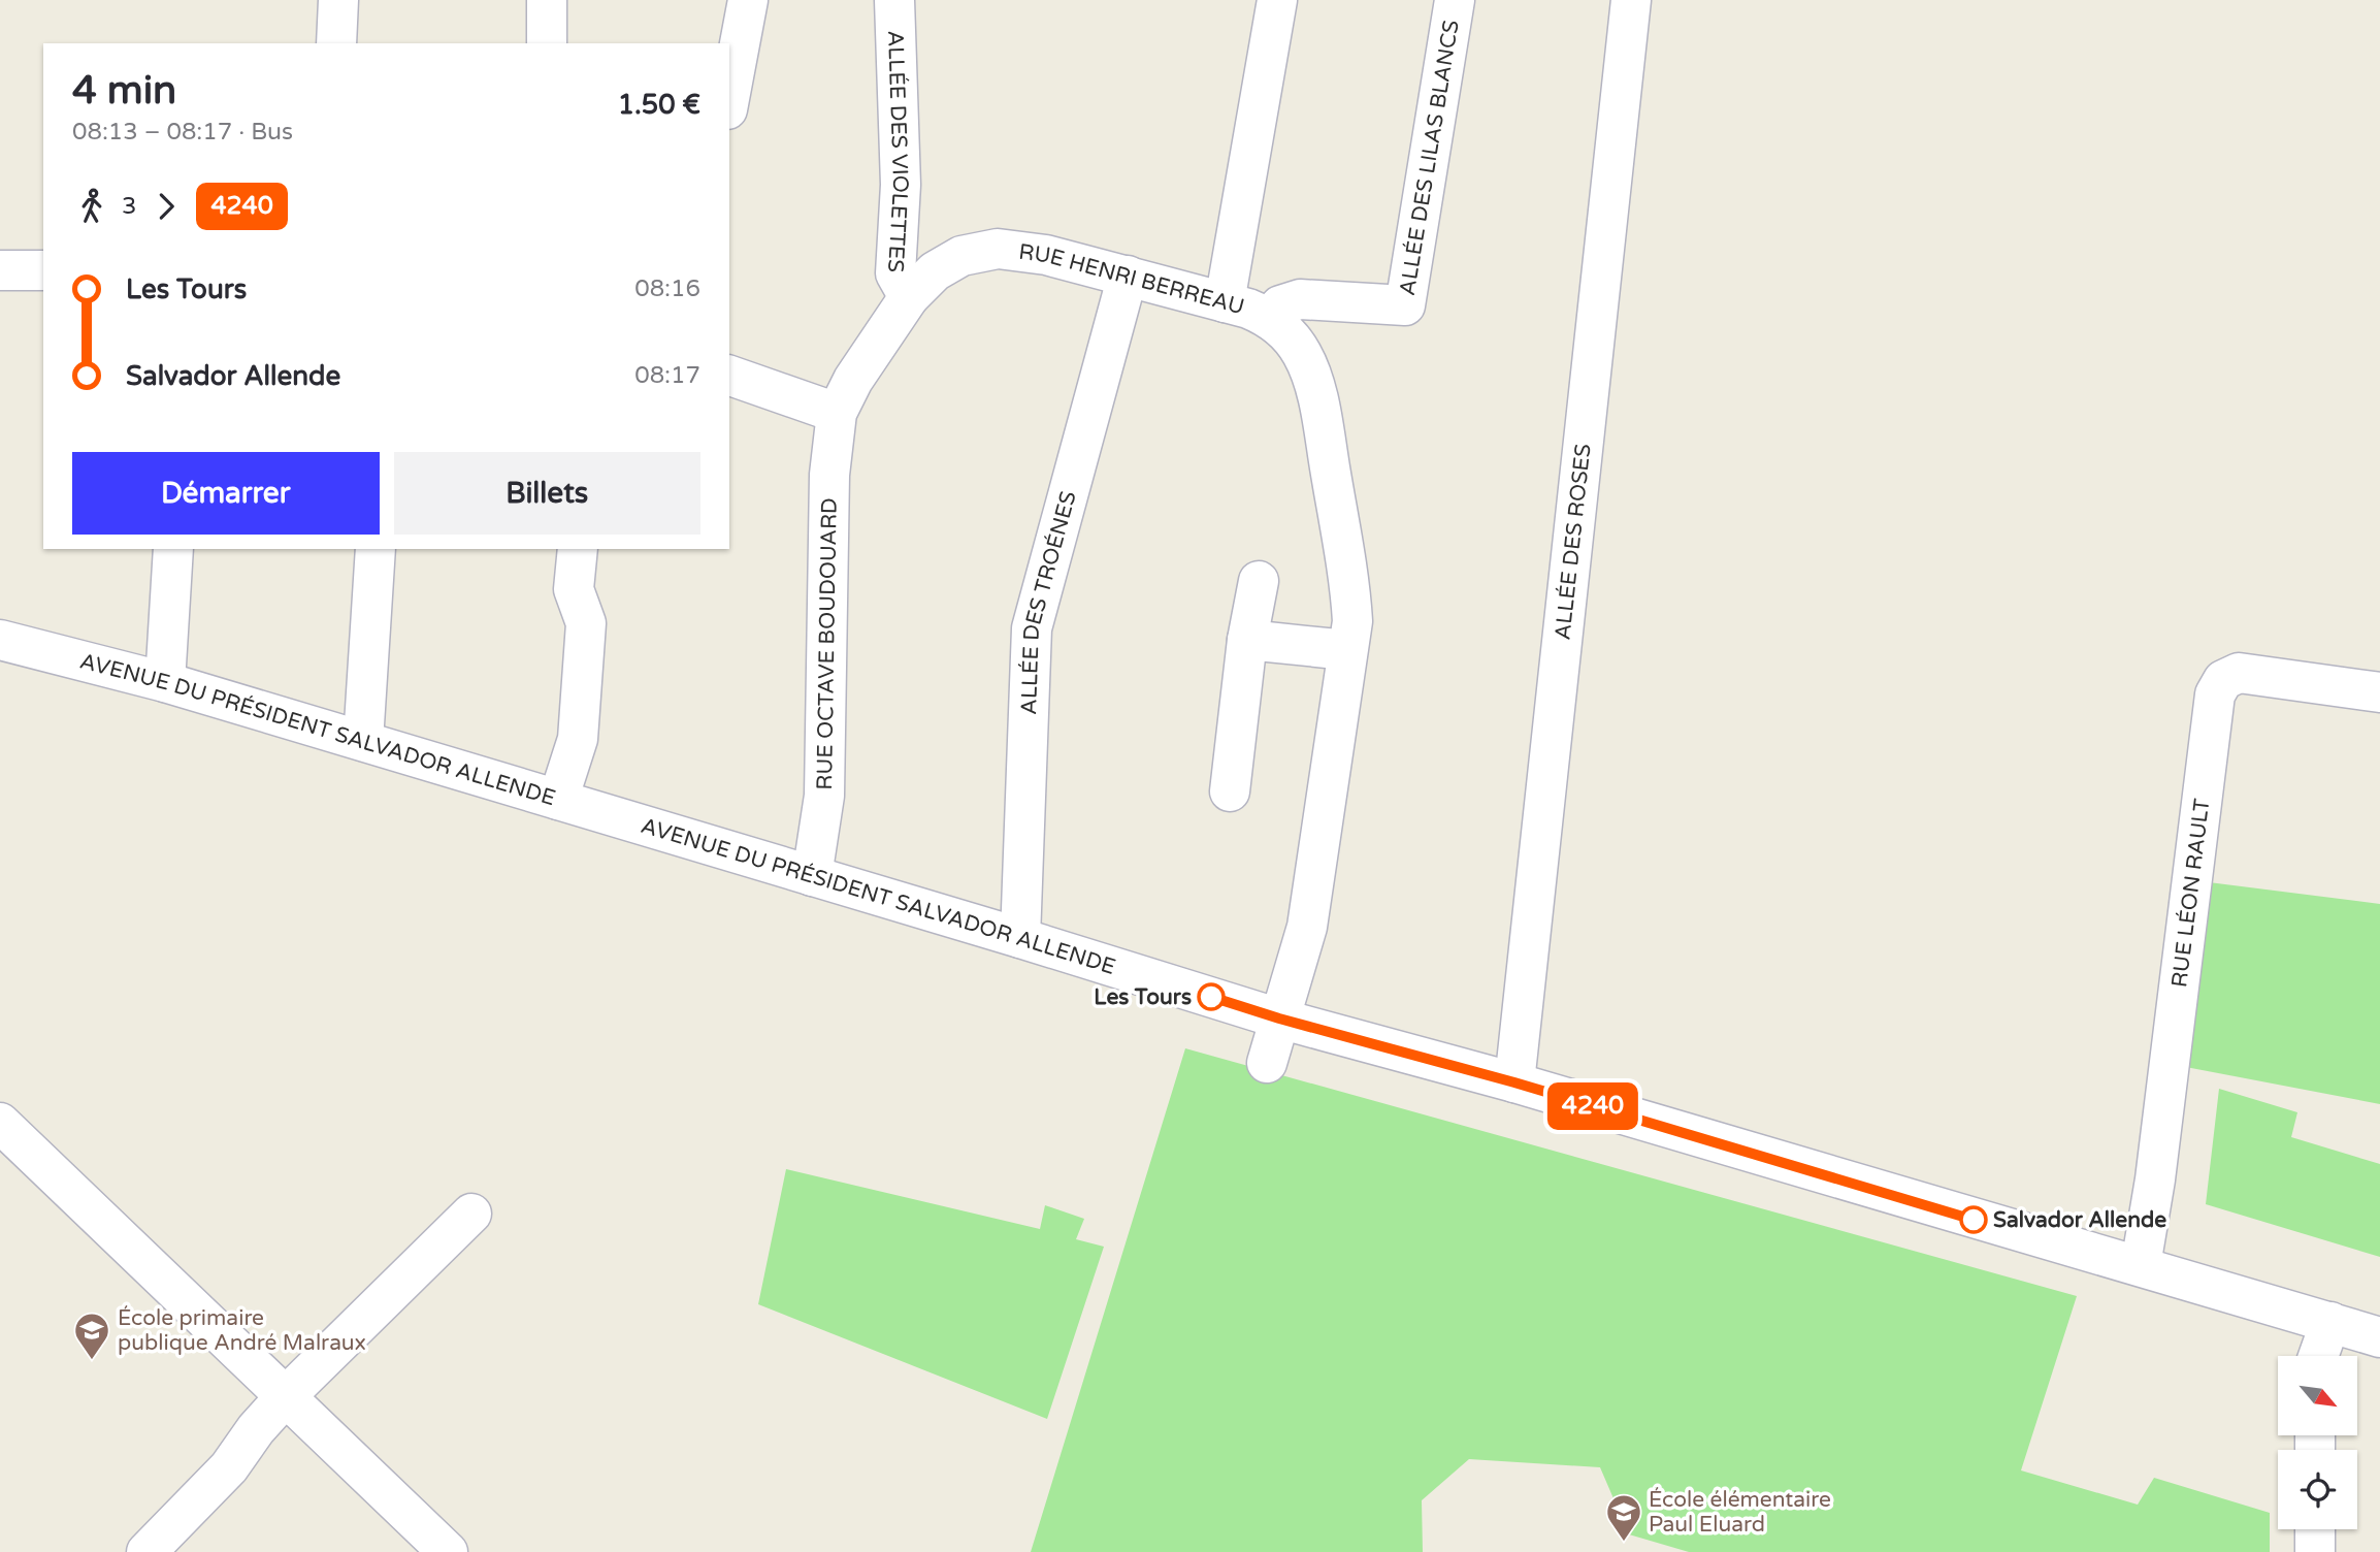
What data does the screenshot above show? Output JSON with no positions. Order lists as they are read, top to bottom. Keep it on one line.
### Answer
{"streets":{"street":["ALLÉE DES VIOLETTES","ALLÉE DES LILAS BLANCS","RUE HENRI BERREAU","ALLÉE DES ROSES","ALLÉE DES TROÉNES","RUE OCTAVE BOUDOUARD","AVENUE DU PRÉSIDENT SALVADOR ALLENDE","RUE LÉON RAULT"]},"crossings":[["ALLÉE DES VIOLETTES","RUE HENRI BERREAU"],["ALLÉE DES LILAS BLANCS","RUE HENRI BERREAU"],["RUE HENRI BERREAU","ALLÉE DES TROÉNES"],["RUE HENRI BERREAU","RUE OCTAVE BOUDOUARD"],["RUE HENRI BERREAU","AVENUE DU PRÉSIDENT SALVADOR ALLENDE"],["ALLÉE DES ROSES","AVENUE DU PRÉSIDENT SALVADOR ALLENDE"],["ALLÉE DES TROÉNES","AVENUE DU PRÉSIDENT SALVADOR ALLENDE"],["RUE OCTAVE BOUDOUARD","AVENUE DU PRÉSIDENT SALVADOR ALLENDE"],["AVENUE DU PRÉSIDENT SALVADOR ALLENDE","RUE LÉON RAULT"]],"places":{"other":["Les Tours","Salvador Allende"],"school or university":["École primaire publique André Malraux","École élémentaire Paul Eluard"]},"lines":["bus line 4240"],"north":"bottom right","page":{"on_map":"4240","heading":["4 min","08:13 – 08:17 · Bus","1.50 €"],"legs":["3","4240"],"list":[{"name":"Les Tours","value":"08:16"},{"name":"Salvador Allende","value":"08:17"}],"buttons":["Démarrer","Billets"]}}
